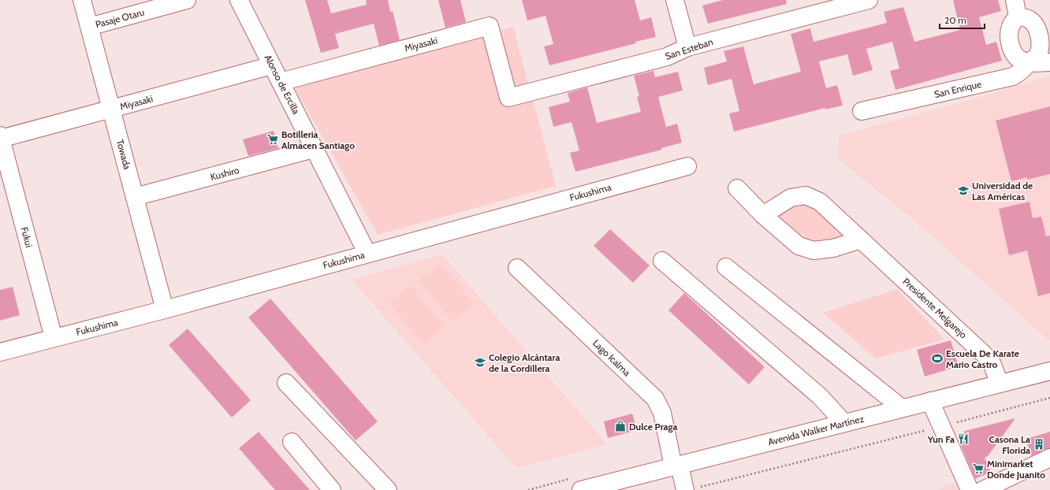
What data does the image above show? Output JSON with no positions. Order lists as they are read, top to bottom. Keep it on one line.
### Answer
{"streets":{"street":["Pasaje Otaru","Miyasaki","San Esteban","Alonso de Ercilla","San Enrique","Towada","Kushiro","Fukushima","Fukui","Presidente Melgarejo","Lago Icalma","Avenida Walker Martínez"]},"crossings":[["Pasaje Otaru","Towada"],["Miyasaki","San Esteban"],["Miyasaki","Alonso de Ercilla"],["Miyasaki","Towada"],["Miyasaki","Fukui"],["Alonso de Ercilla","Kushiro"],["Alonso de Ercilla","Fukushima"],["Towada","Kushiro"],["Towada","Fukushima"],["Fukushima","Fukui"],["Presidente Melgarejo","Avenida Walker Martínez"],["Lago Icalma","Avenida Walker Martínez"]],"places":{"supermarket":["Botilleria Almacen Santiago","Minimarket Donde Juanito"],"school or university":["Universidad de Las Américas","Colegio Alcántara de la Cordillera"],"sports":["Escuela De Karate Mario Castro"],"shop":["Dulce Praga"],"restaurant":["Yun Fa"],"building":["Casona La Florida"]},"scale_bar":"20 m"}
